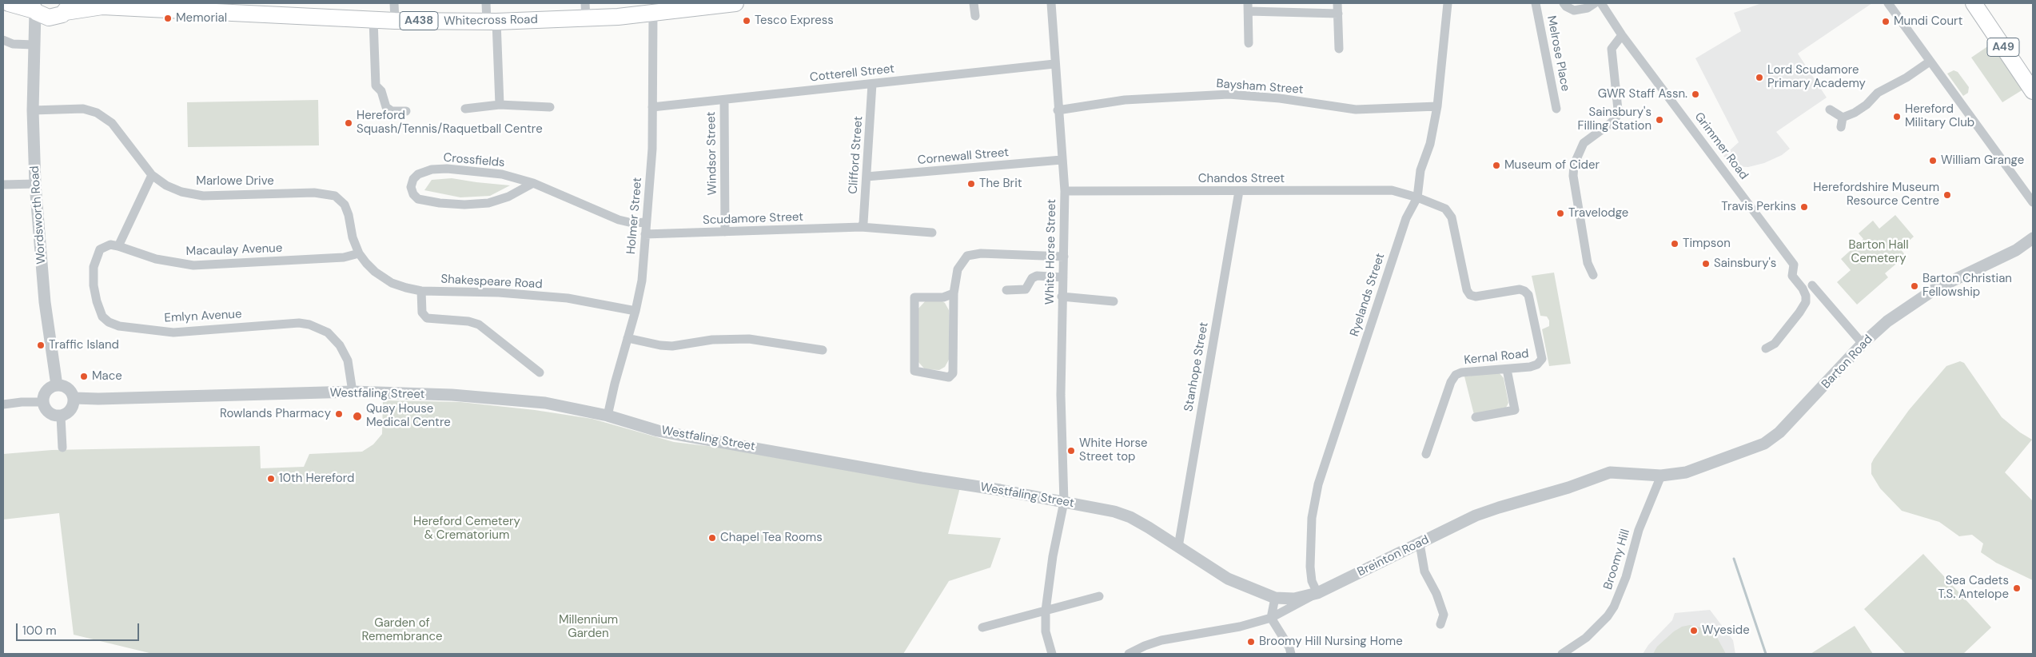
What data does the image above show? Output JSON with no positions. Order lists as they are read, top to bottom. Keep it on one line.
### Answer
{"streets":{"highway":["A438","Whitecross Road","A49"],"street":["Melrose Place","Cotterell Street","Baysham Street","Grimmer Road","Windsor Street","Clifford Street","Cornewall Street","Crossfields","Chandos Street","Marlowe Drive","Wordsworth Road","Holmer Street","Scudamore Street","Macaulay Avenue","White Horse Street","Shakespeare Road","Ryelands Street","Emlyn Avenue","Kernal Road","Barton Road","Stanhope Street","Westfaling Street","Breinton Road","Broomy Hill"]},"crossings":[["A438","Whitecross Road"],["A438","Wordsworth Road"],["Whitecross Road","Wordsworth Road"],["Whitecross Road","Holmer Street"],["Cotterell Street","Windsor Street"],["Cotterell Street","Clifford Street"],["Cotterell Street","Holmer Street"],["Cotterell Street","White Horse Street"],["Baysham Street","White Horse Street"],["Baysham Street","Ryelands Street"],["Windsor Street","Scudamore Street"],["Clifford Street","Cornewall Street"],["Clifford Street","Scudamore Street"],["Cornewall Street","White Horse Street"],["Crossfields","Holmer Street"],["Chandos Street","White Horse Street"],["Chandos Street","Ryelands Street"],["Chandos Street","Kernal Road"],["Chandos Street","Stanhope Street"],["Marlowe Drive","Wordsworth Road"],["Marlowe Drive","Macaulay Avenue"],["Marlowe Drive","Shakespeare Road"],["Wordsworth Road","Westfaling Street"],["Holmer Street","Scudamore Street"],["Holmer Street","Shakespeare Road"],["Holmer Street","Westfaling Street"],["Macaulay Avenue","Shakespeare Road"],["Macaulay Avenue","Emlyn Avenue"],["White Horse Street","Westfaling Street"],["Ryelands Street","Kernal Road"],["Ryelands Street","Westfaling Street"],["Ryelands Street","Breinton Road"],["Emlyn Avenue","Westfaling Street"],["Barton Road","Breinton Road"],["Barton Road","Broomy Hill"],["Stanhope Street","Westfaling Street"],["Westfaling Street","Breinton Road"],["Breinton Road","Broomy Hill"]],"parks":["Barton Hall Cemetery","Hereford Cemetery & Crematorium","Millennium Garden","Garden of Remembrance"],"places":["Memorial","Tesco Express","Mundi Court","Lord Scudamore Primary Academy","GWR Staff Assn.","Hereford Military Club","Sainsbury's Filling Station","Hereford Squash/Tennis/Raquetball Centre","William Grange","Museum of Cider","The Brit","Herefordshire Museum Resource Centre","Travis Perkins","Travelodge","Timpson","Sainsbury's","Barton Christian Fellowship","Traffic Island","Mace","Rowlands Pharmacy","Quay House Medical Centre","White Horse Street top","10th Hereford","Chapel Tea Rooms","Sea Cadets T.S. Antelope","Wyeside","Broomy Hill Nursing Home"],"scale_bar":"100 m"}
